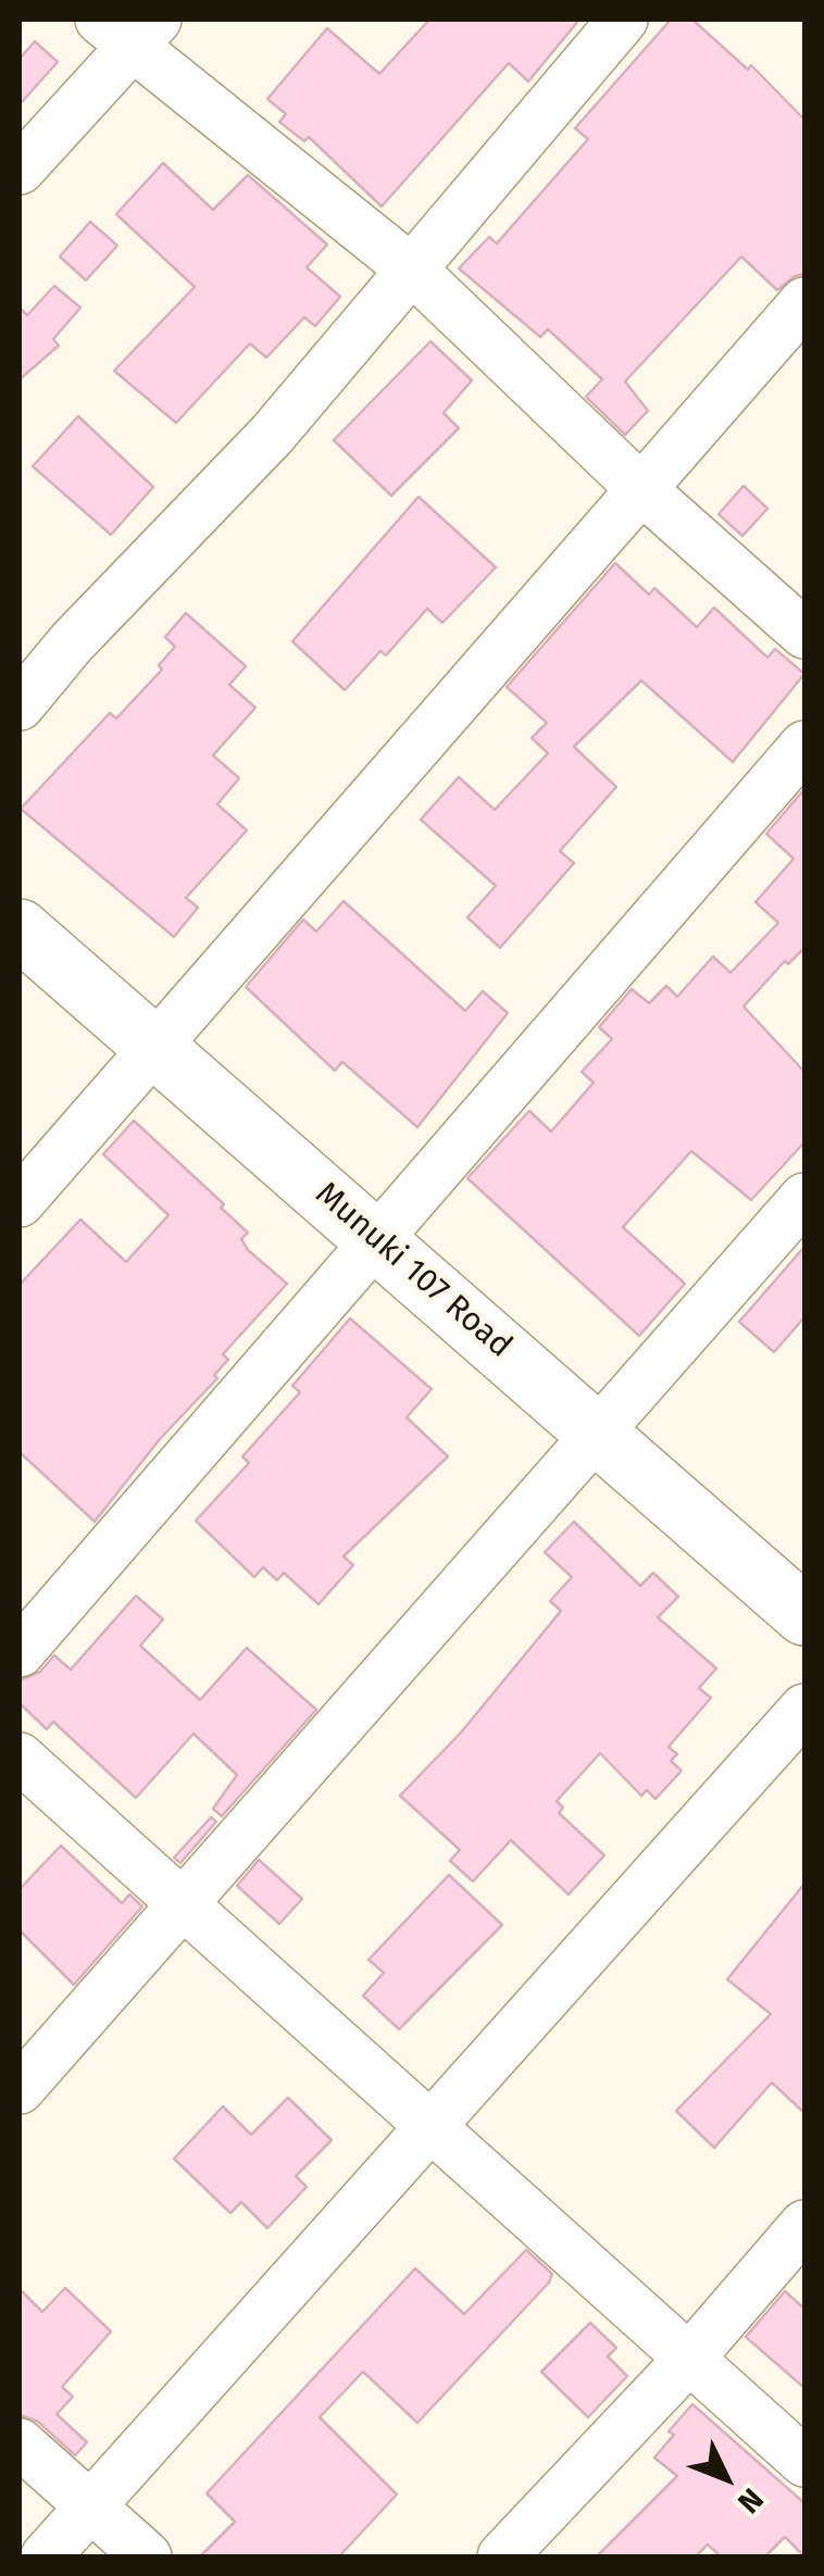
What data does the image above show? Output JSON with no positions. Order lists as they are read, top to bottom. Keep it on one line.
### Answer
{"streets":{"street":["Munuki 107 Road"]},"north":"bottom right"}
